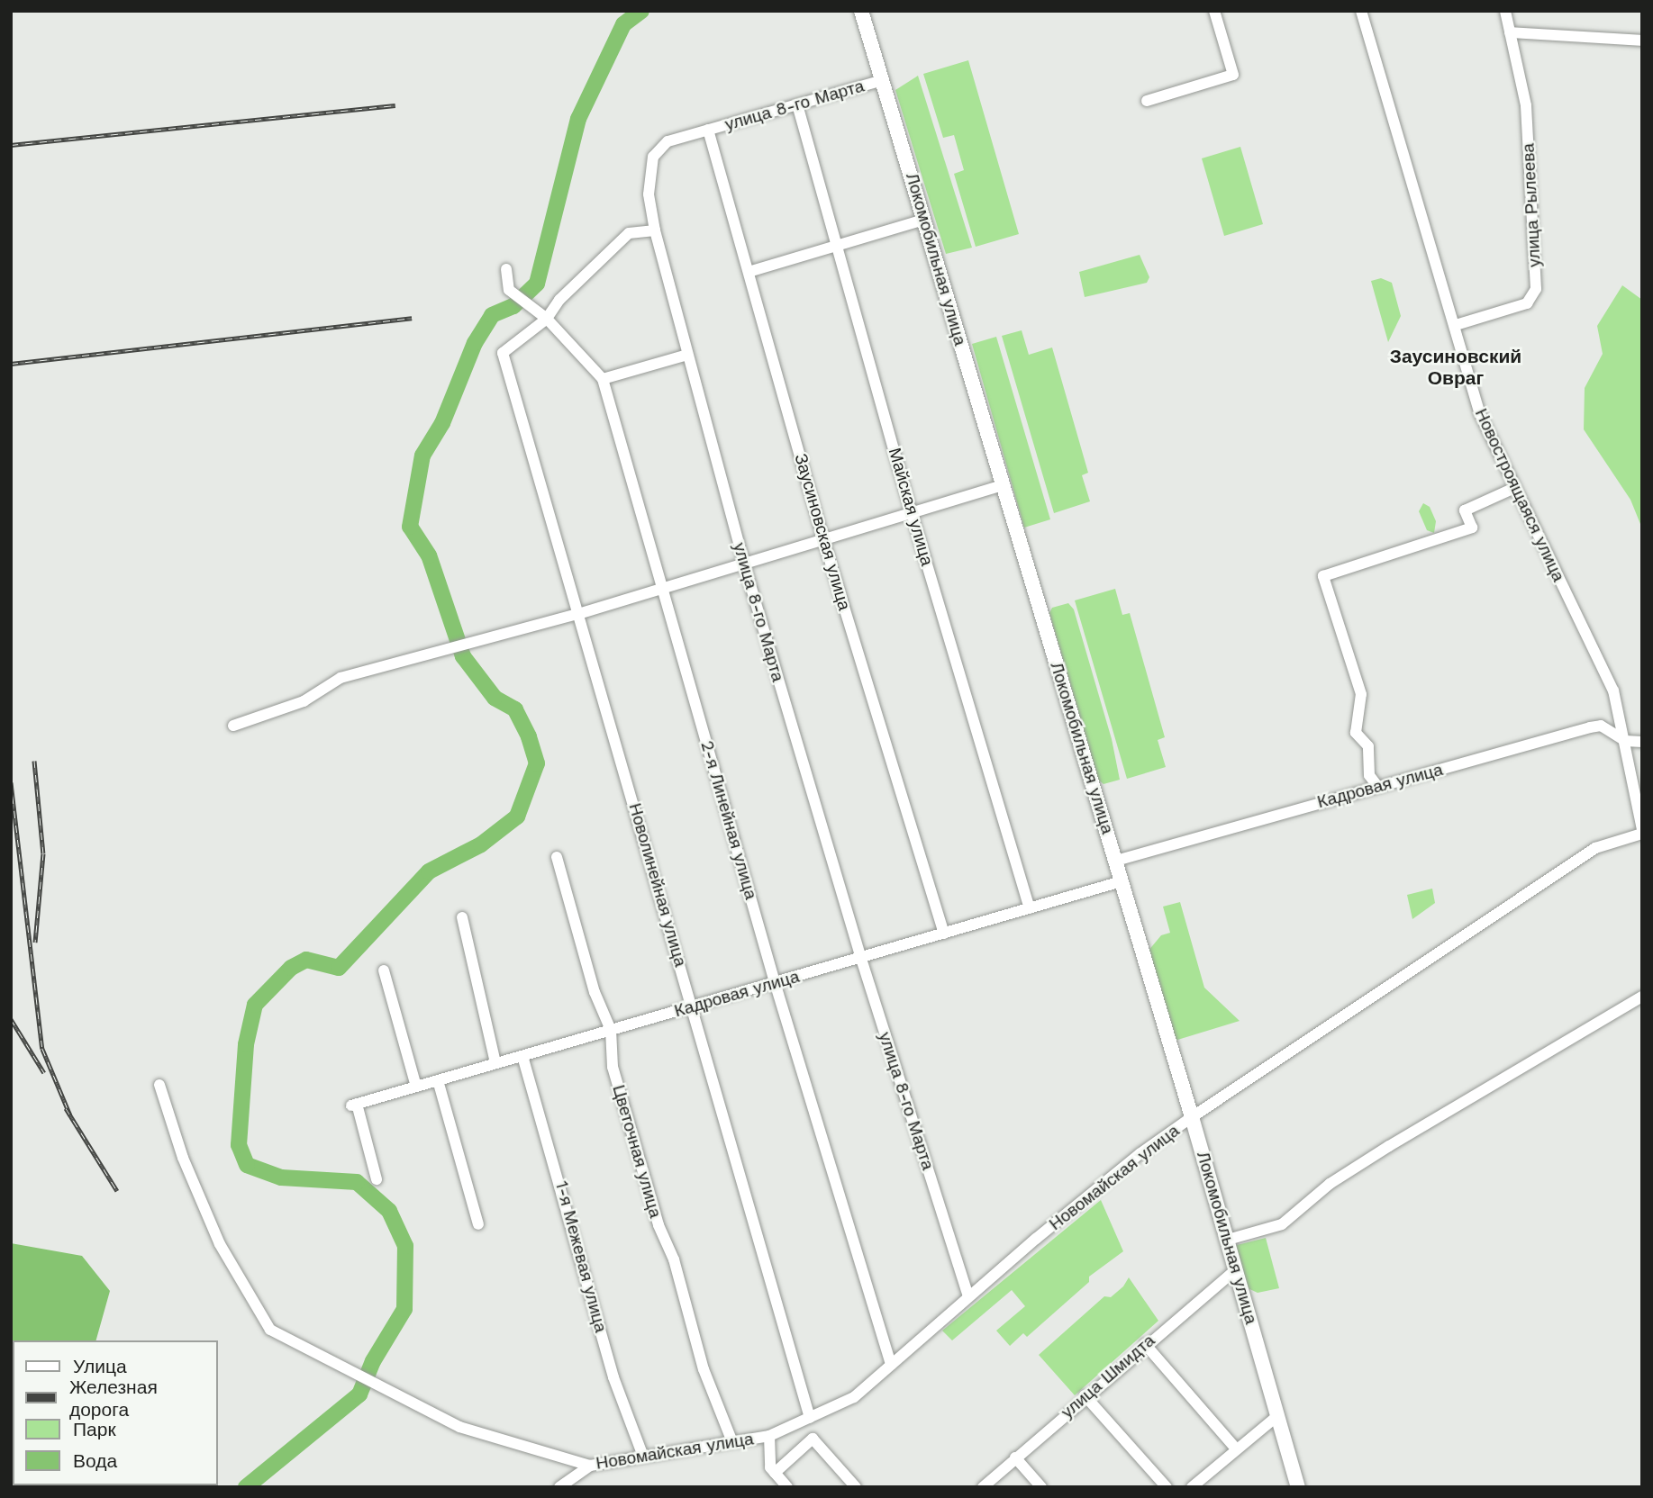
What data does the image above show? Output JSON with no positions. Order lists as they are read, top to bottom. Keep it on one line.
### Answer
{"streets":{"main road":["Локомобильная улица"],"street":["улица 8-го Марта","улица Рылеева","Новостроящаяся улица","Майская улица","Заусиновская улица","Кадровая улица","2-я Линейная улица","Новолинейная улица","Цветочная улица","Новомайская улица","1-я Межевая улица","улица Шмидта"]},"crossings":[["улица 8-го Марта","Локомобильная улица"],["улица 8-го Марта","Майская улица"],["улица 8-го Марта","Заусиновская улица"],["улица 8-го Марта","Кадровая улица"],["улица 8-го Марта","Новомайская улица"],["улица Рылеева","Новостроящаяся улица"],["Локомобильная улица","Кадровая улица"],["Локомобильная улица","Новомайская улица"],["Локомобильная улица","улица Шмидта"],["Новостроящаяся улица","Кадровая улица"],["Новостроящаяся улица","Новомайская улица"],["Майская улица","Кадровая улица"],["Заусиновская улица","Кадровая улица"],["Кадровая улица","2-я Линейная улица"],["Кадровая улица","Новолинейная улица"],["Кадровая улица","Цветочная улица"],["Кадровая улица","1-я Межевая улица"],["2-я Линейная улица","Новолинейная улица"],["2-я Линейная улица","Новомайская улица"],["Новолинейная улица","Новомайская улица"],["Цветочная улица","Новомайская улица"],["Новомайская улица","1-я Межевая улица"]],"districts":["Заусиновский Овраг"],"legend":["Улица","Железная дорога","Парк","Вода"]}
